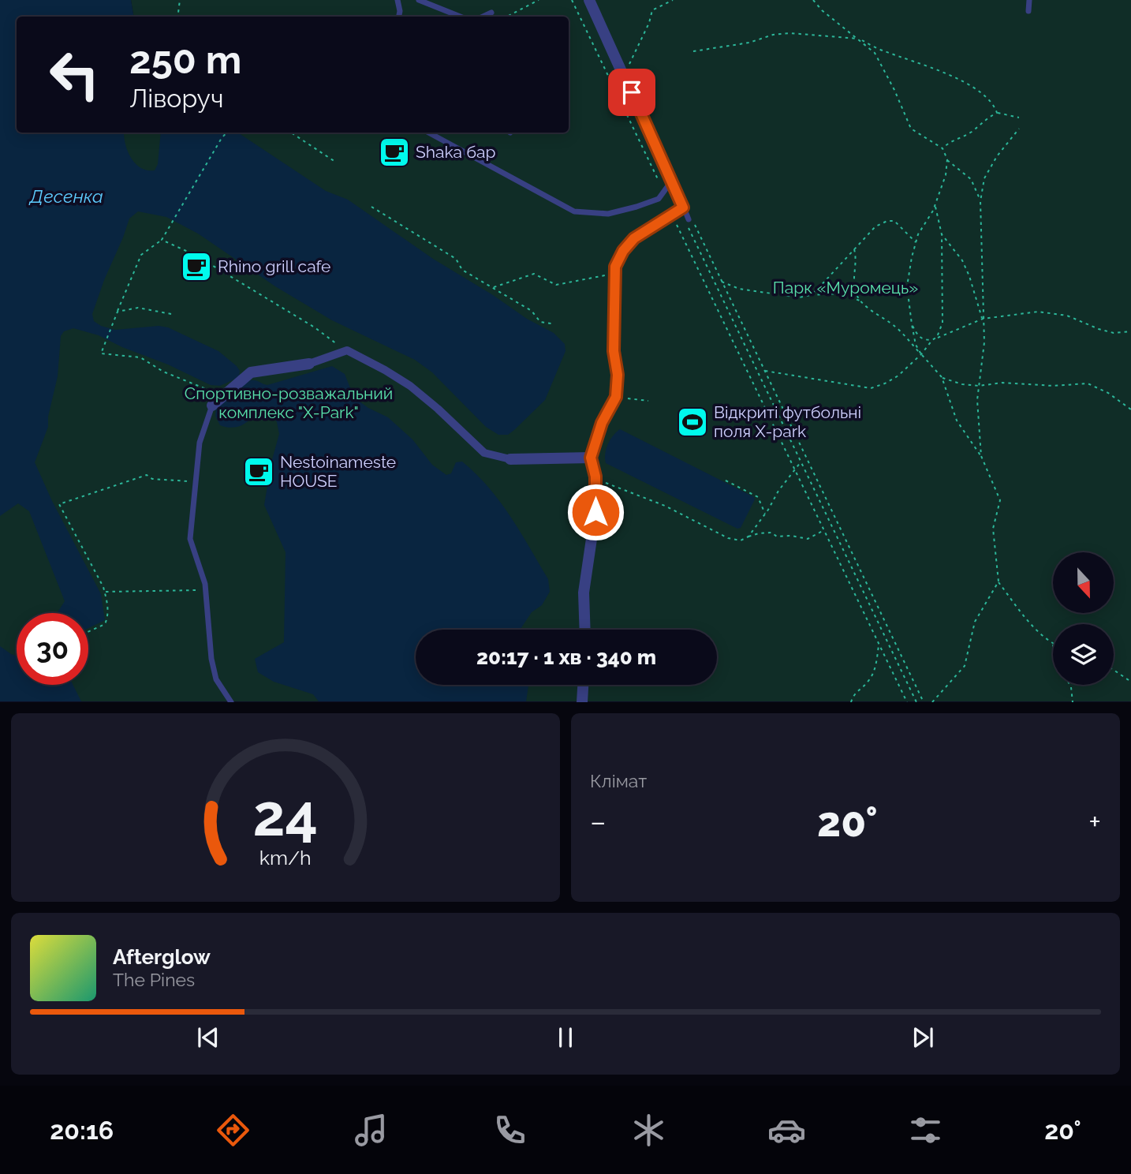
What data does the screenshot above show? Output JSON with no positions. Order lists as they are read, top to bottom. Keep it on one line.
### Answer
{"water":["Десенка"],"parks":["Парк «Муромець»","Спортивно-розважальний комплекс \"Х-Park\""],"places":{"cafe":["Shaka бар","Rhino grill cafe","Nestoinameste HOUSE"],"sports":["Відкриті футбольні поля X-park"]},"north":"bottom","page":{"turn":["250 m","Ліворуч"],"limit":"30","trip":"20:17 · 1 хв · 340 m","tile":"Клімат","heat":["−","20°","+"],"song":["Afterglow","The Pines"],"tabs":["20:16","20°"],"gauge":["24","km/h"]}}
